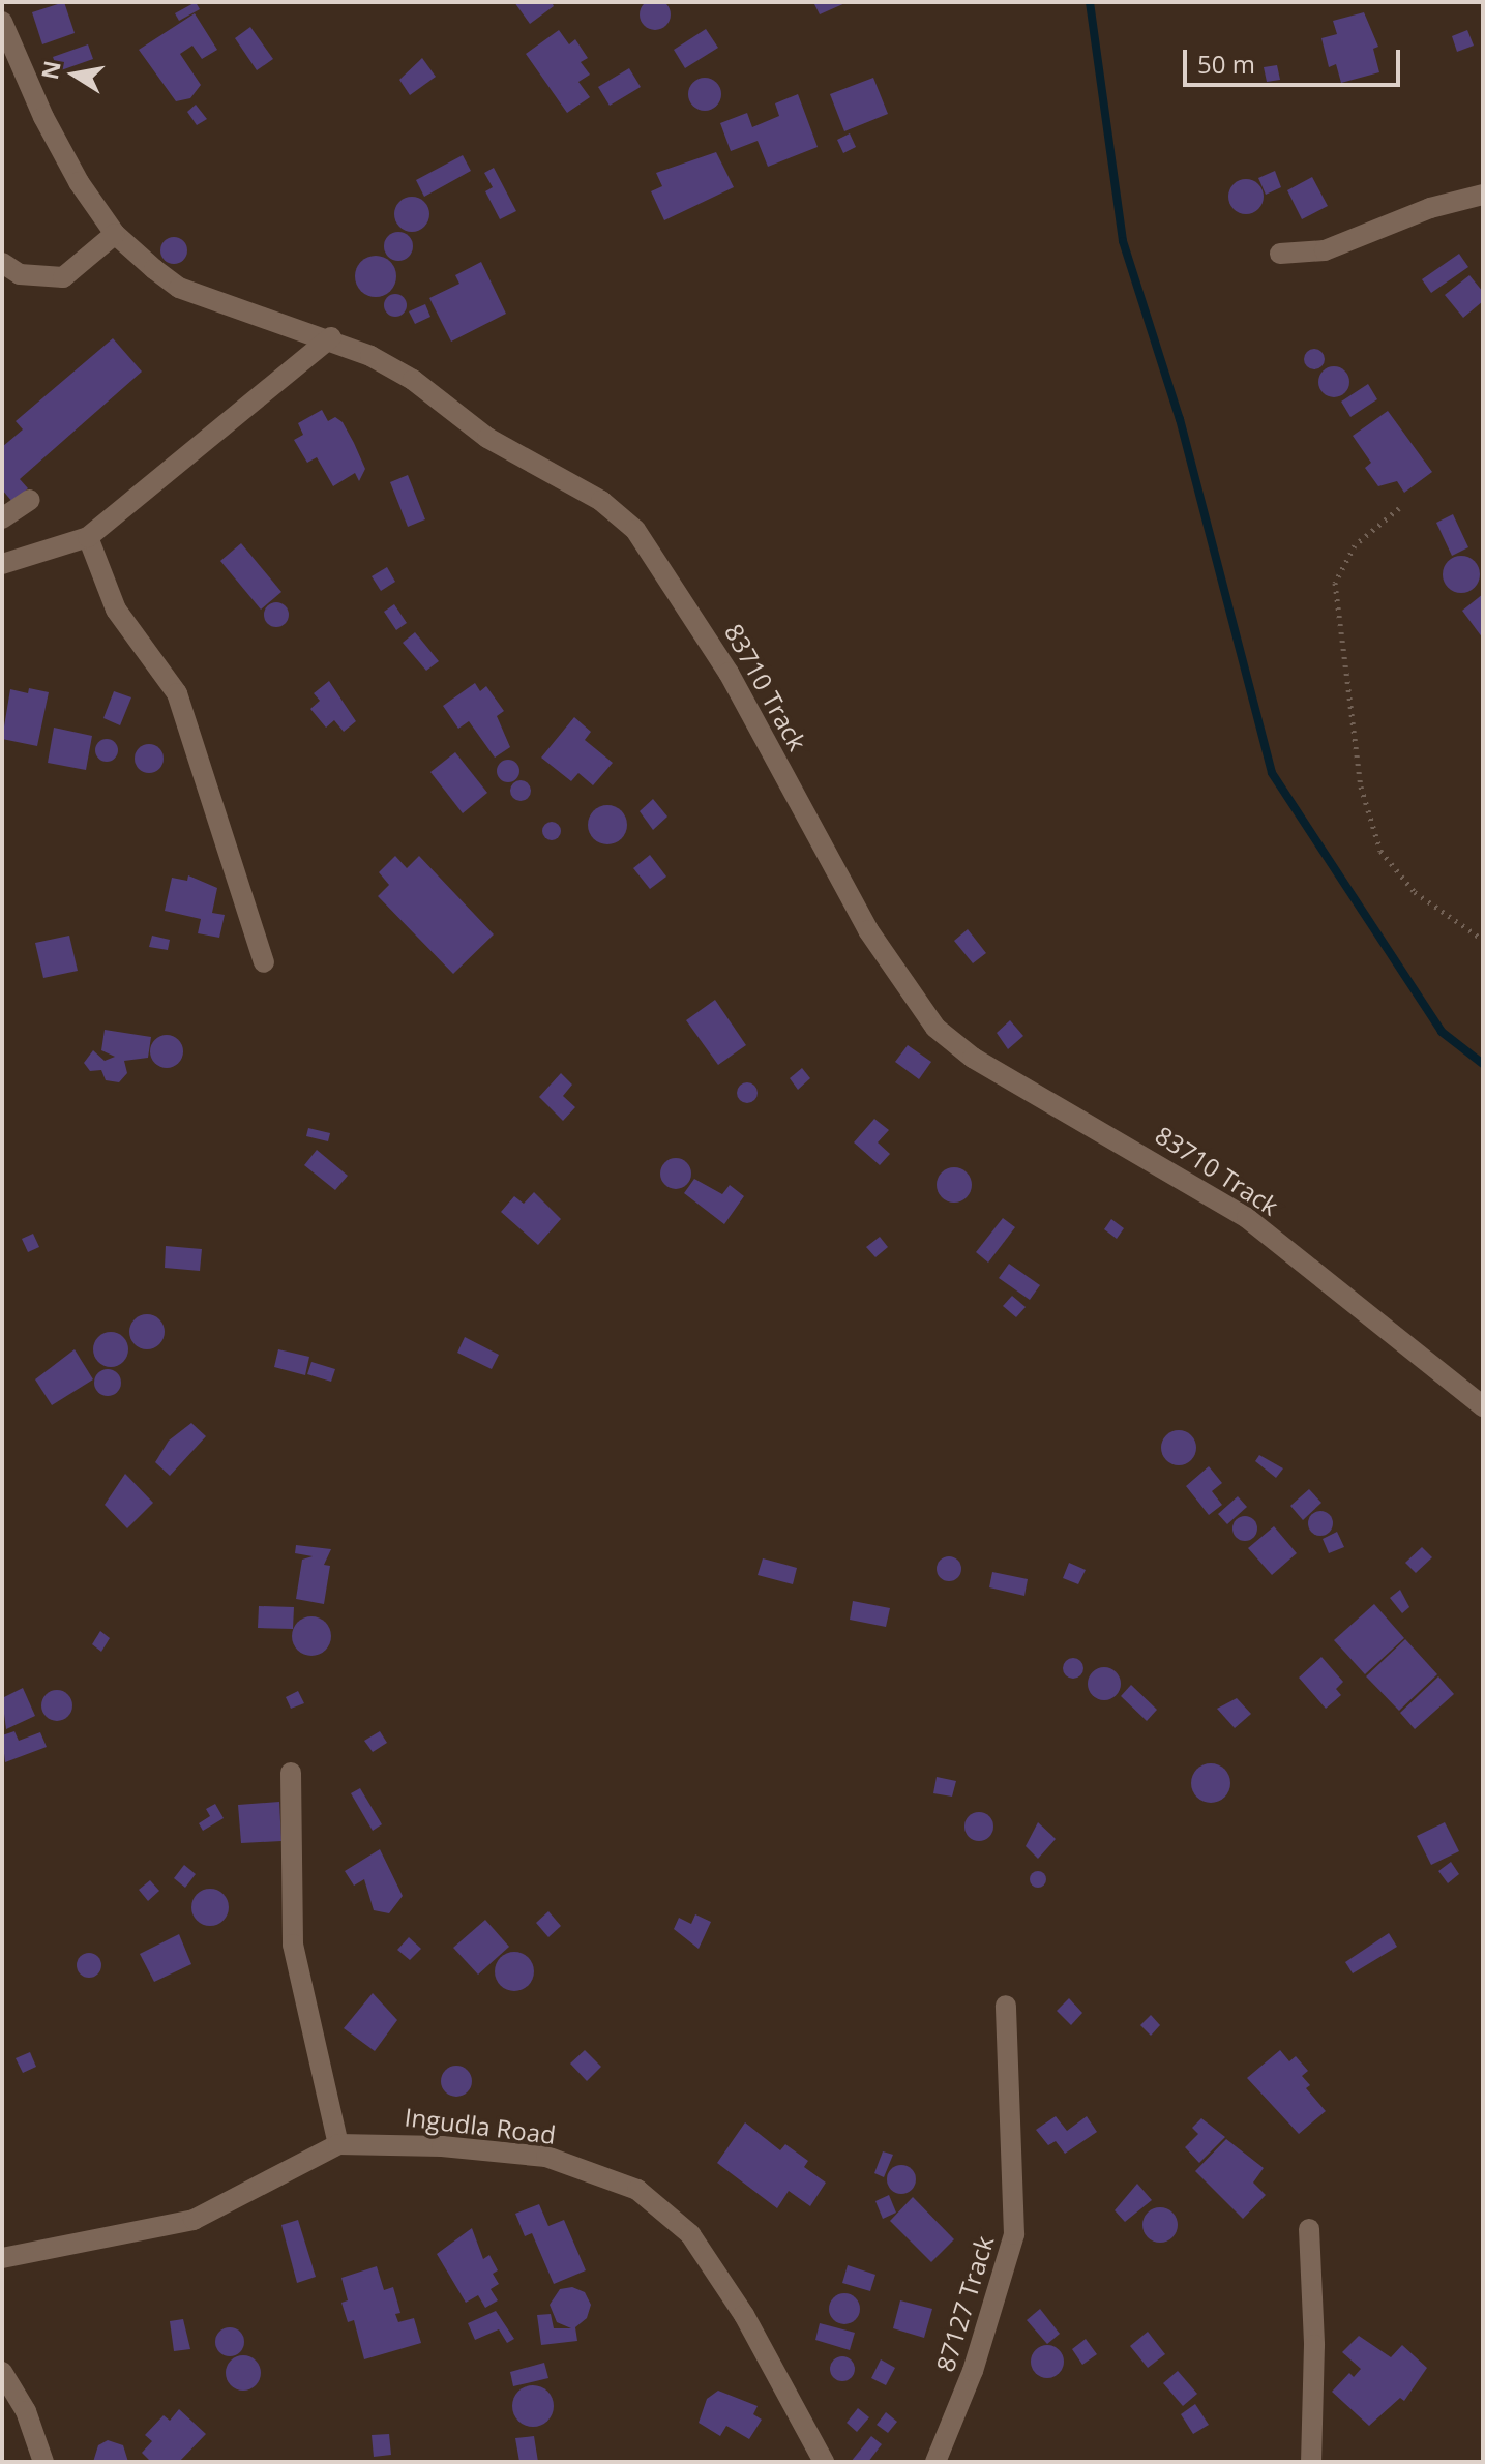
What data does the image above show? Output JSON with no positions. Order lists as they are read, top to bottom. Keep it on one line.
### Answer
{"streets":{"street":["83710 Track","Ingudla Road","87127 Track"]},"scale_bar":"50 m","north":"left"}
